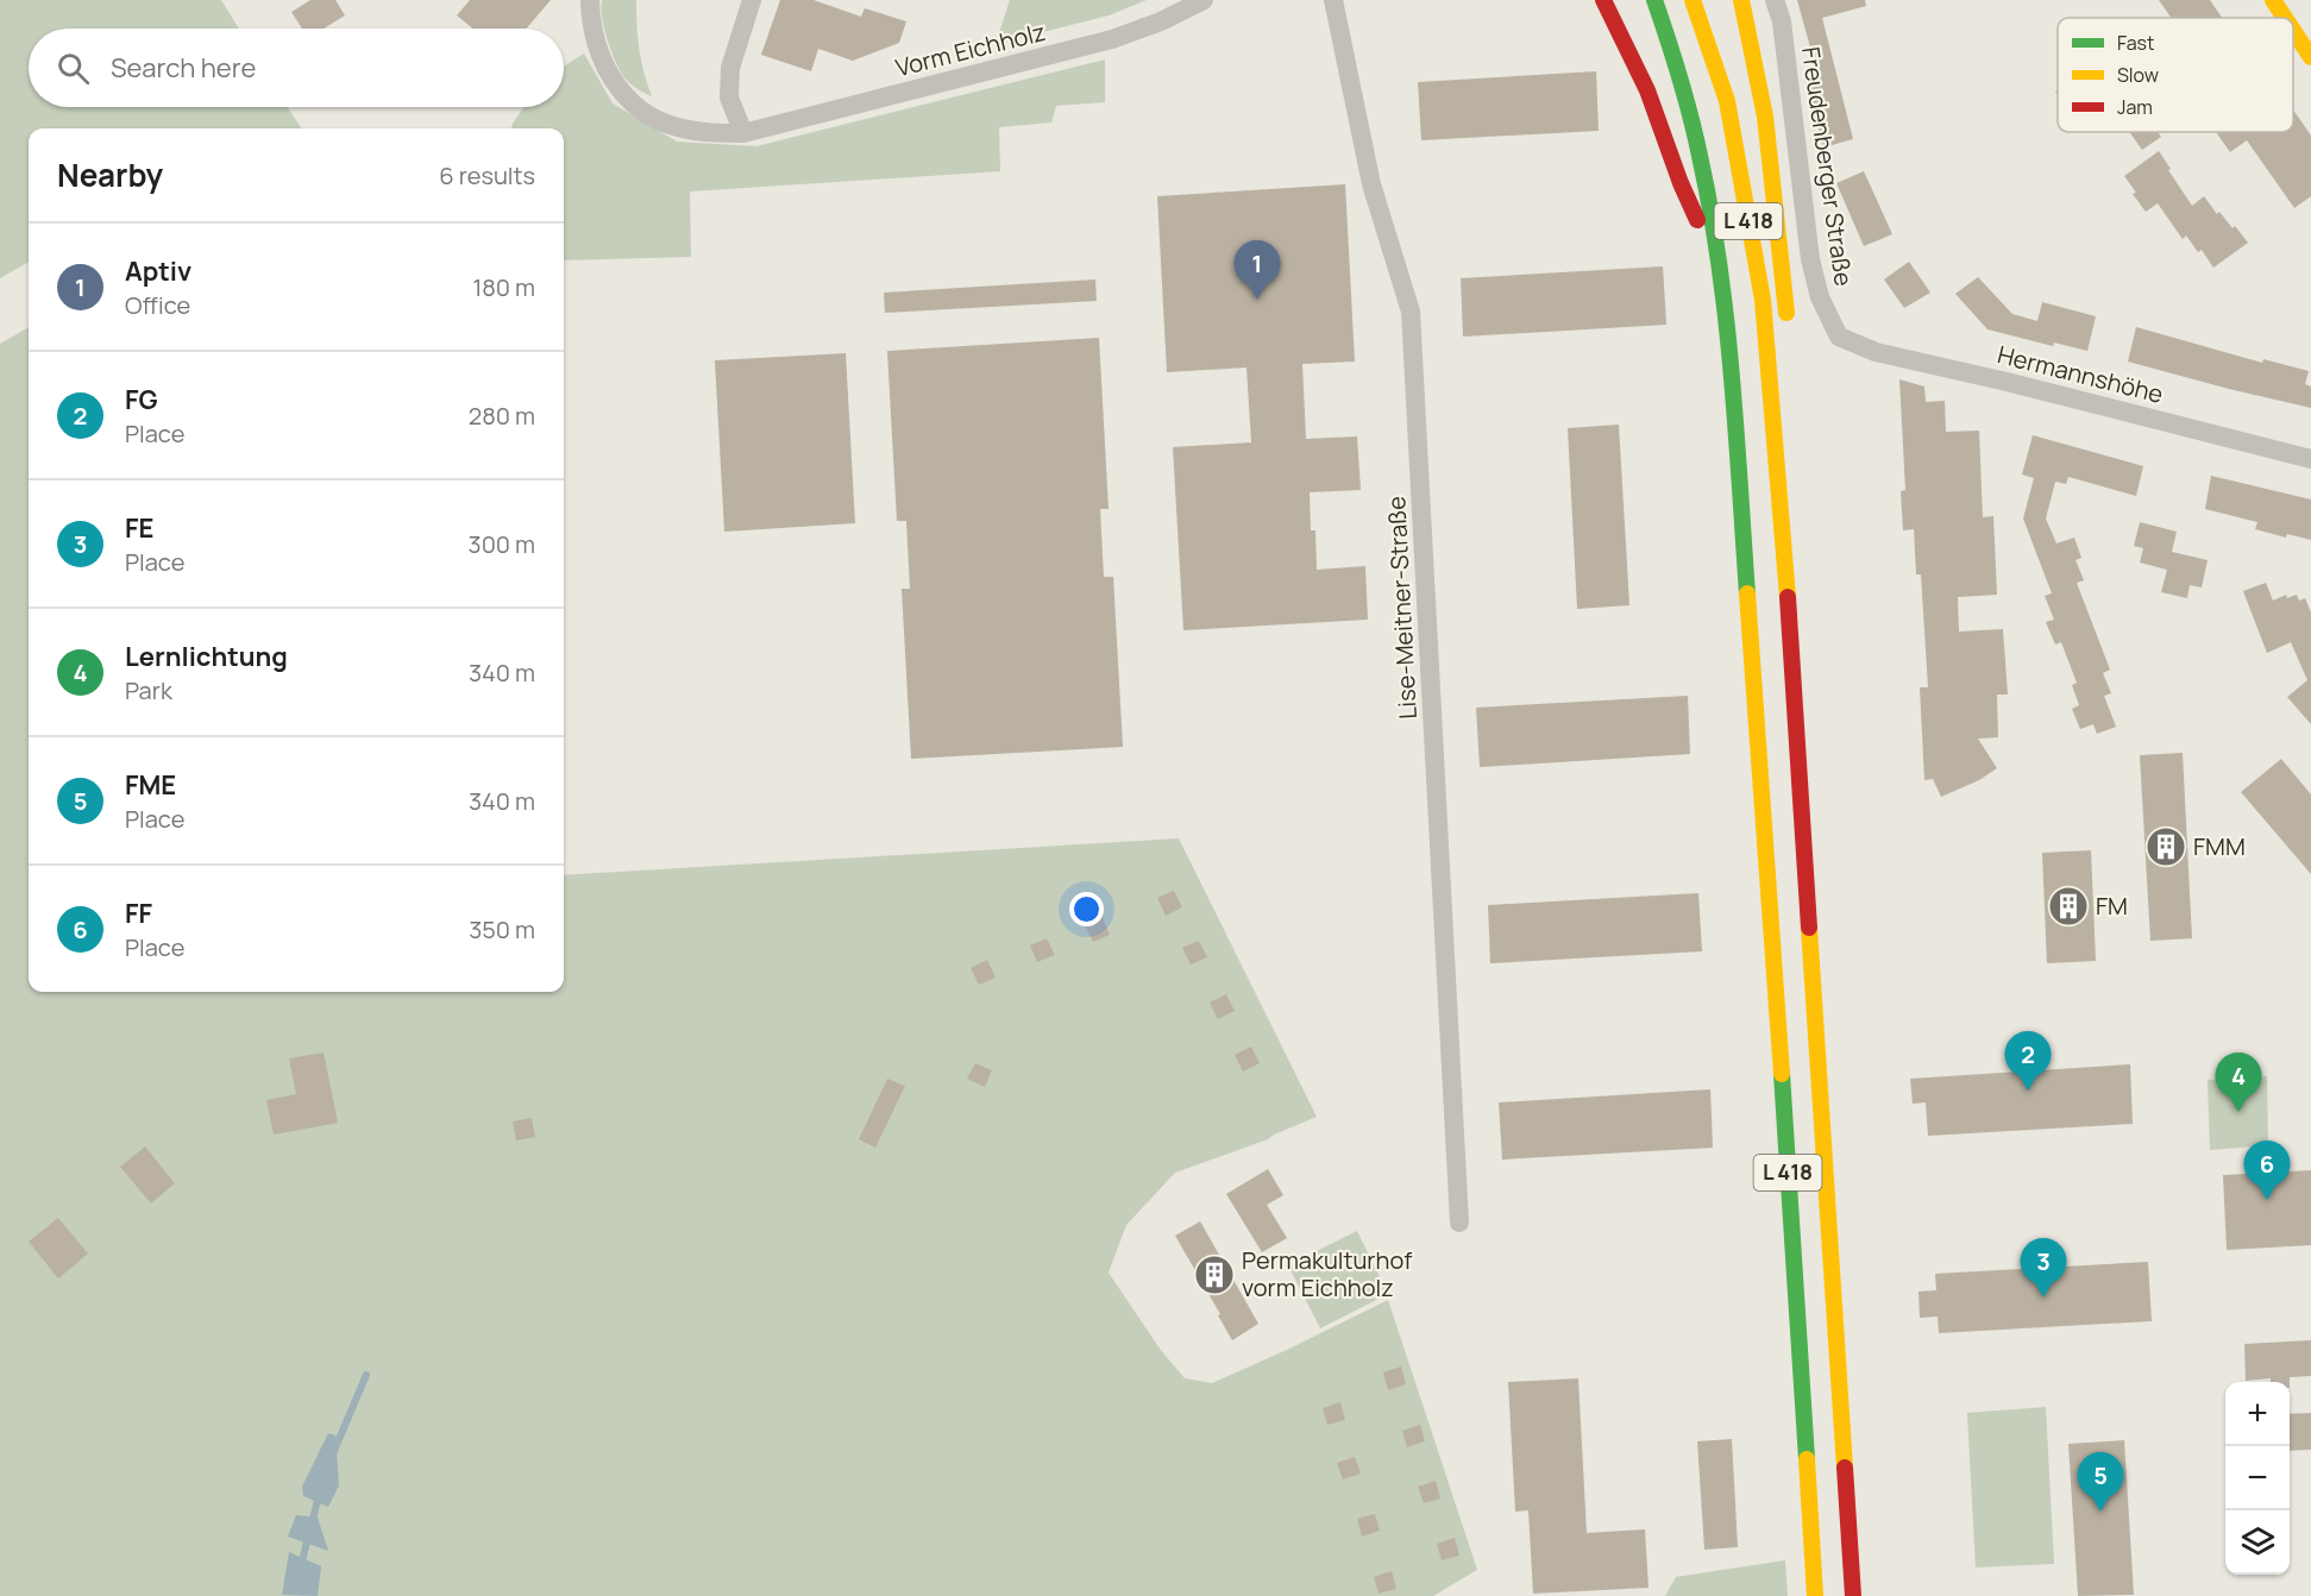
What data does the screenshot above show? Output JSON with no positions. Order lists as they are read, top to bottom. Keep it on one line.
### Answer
{"streets":{"main road":["L 418"],"street":["Vorm Eichholz","Freudenberger Straße","Hermannshöhe","Lise-Meitner-Straße"]},"crossings":[["Freudenberger Straße","Hermannshöhe"]],"places":{"building":["FMM","FM","Permakulturhof vorm Eichholz"]},"legend":["Fast","Slow","Jam"],"page":{"search":"Search here","heading":["Nearby","6 results"],"list":[{"mark":"1","name":"Aptiv","note":"Office","value":"180 m"},{"mark":"2","name":"FG","note":"Place","value":"280 m"},{"mark":"3","name":"FE","note":"Place","value":"300 m"},{"mark":"4","name":"Lernlichtung","note":"Park","value":"340 m"},{"mark":"5","name":"FME","note":"Place","value":"340 m"},{"mark":"6","name":"FF","note":"Place","value":"350 m"}],"pins":["1","2","4","6","3","5"],"map_buttons":["+","−"]}}
